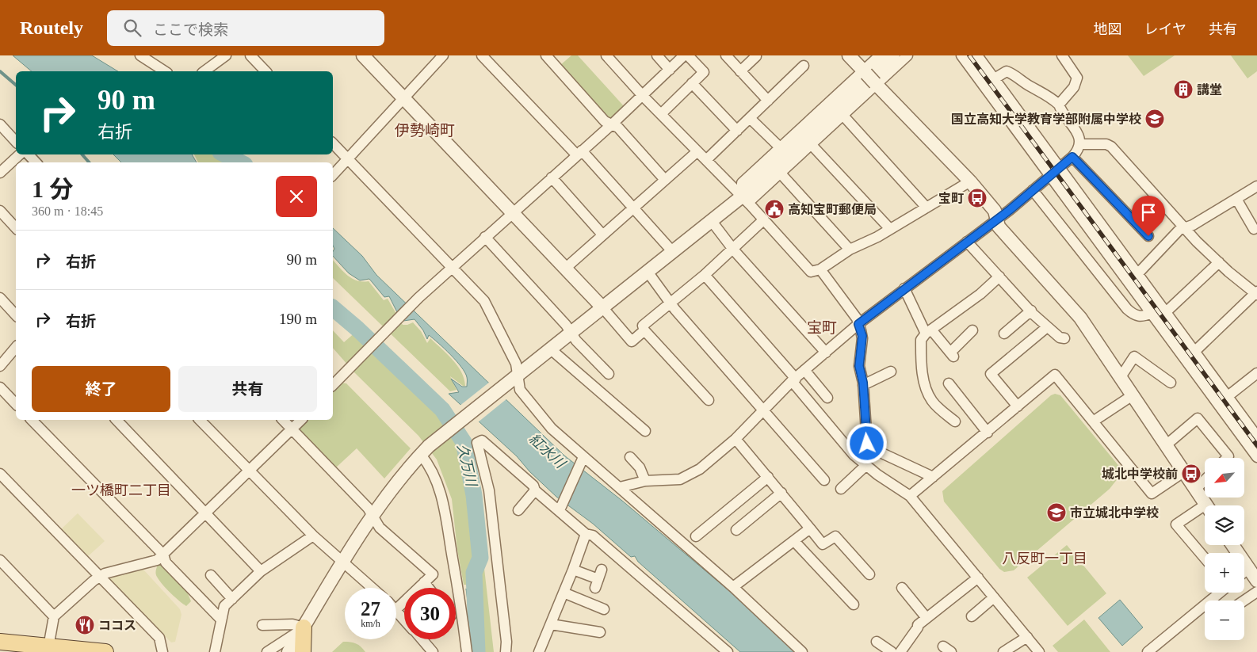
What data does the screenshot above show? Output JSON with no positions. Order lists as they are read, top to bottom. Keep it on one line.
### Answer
{"districts":["伊勢崎町","宝町","一ツ橋町二丁目","八反町一丁目"],"water":["紅水川","久万川"],"places":{"building":["講堂"],"school or university":["国立高知大学教育学部附属中学校","市立城北中学校"],"bus stop":["宝町","城北中学校前"],"public building":["高知宝町郵便局"],"restaurant":["ココス"]},"north":"bottom left","page":{"header":"Routely","search":"ここで検索","nav":["地図","レイヤ","共有"],"turn":["90 m","右折"],"heading":["1 分","360 m · 18:45"],"list":[{"name":"右折","value":"90 m"},{"name":"右折","value":"190 m"}],"buttons":["終了","共有"],"map_buttons":["+","−"],"speed":"27 km/h","limit":"30"}}
